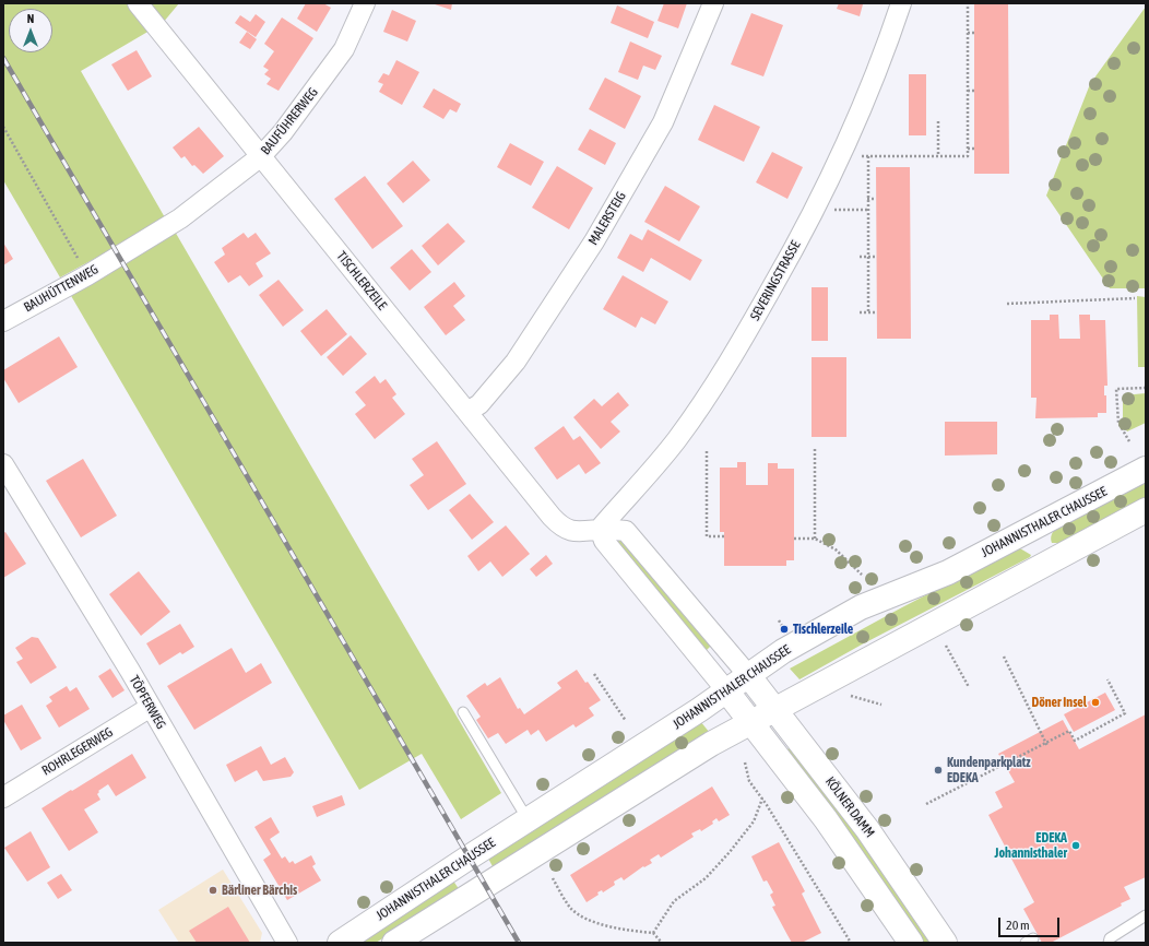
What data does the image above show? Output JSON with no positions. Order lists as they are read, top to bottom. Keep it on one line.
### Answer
{"streets":{"main road":["JOHANNISTHALER CHAUSSEE","KÖLNER DAMM"],"street":["BAUFÜHRERWEG","MALERSTEIG","TISCHLERZEILE","SEVERINGSTRASSE","BAUHÜTTENWEG","TÖPFERWEG","ROHRLEGERWEG"]},"crossings":[["BAUFÜHRERWEG","TISCHLERZEILE"],["BAUFÜHRERWEG","BAUHÜTTENWEG"],["MALERSTEIG","TISCHLERZEILE"],["TISCHLERZEILE","SEVERINGSTRASSE"],["TISCHLERZEILE","JOHANNISTHALER CHAUSSEE"],["TISCHLERZEILE","KÖLNER DAMM"],["JOHANNISTHALER CHAUSSEE","KÖLNER DAMM"],["TÖPFERWEG","ROHRLEGERWEG"]],"places":["Tischlerzeile","Döner Insel","Kundenparkplatz EDEKA","EDEKA Johannisthaler","Bärliner Bärchis"],"scale_bar":"20 m","north":"top"}
